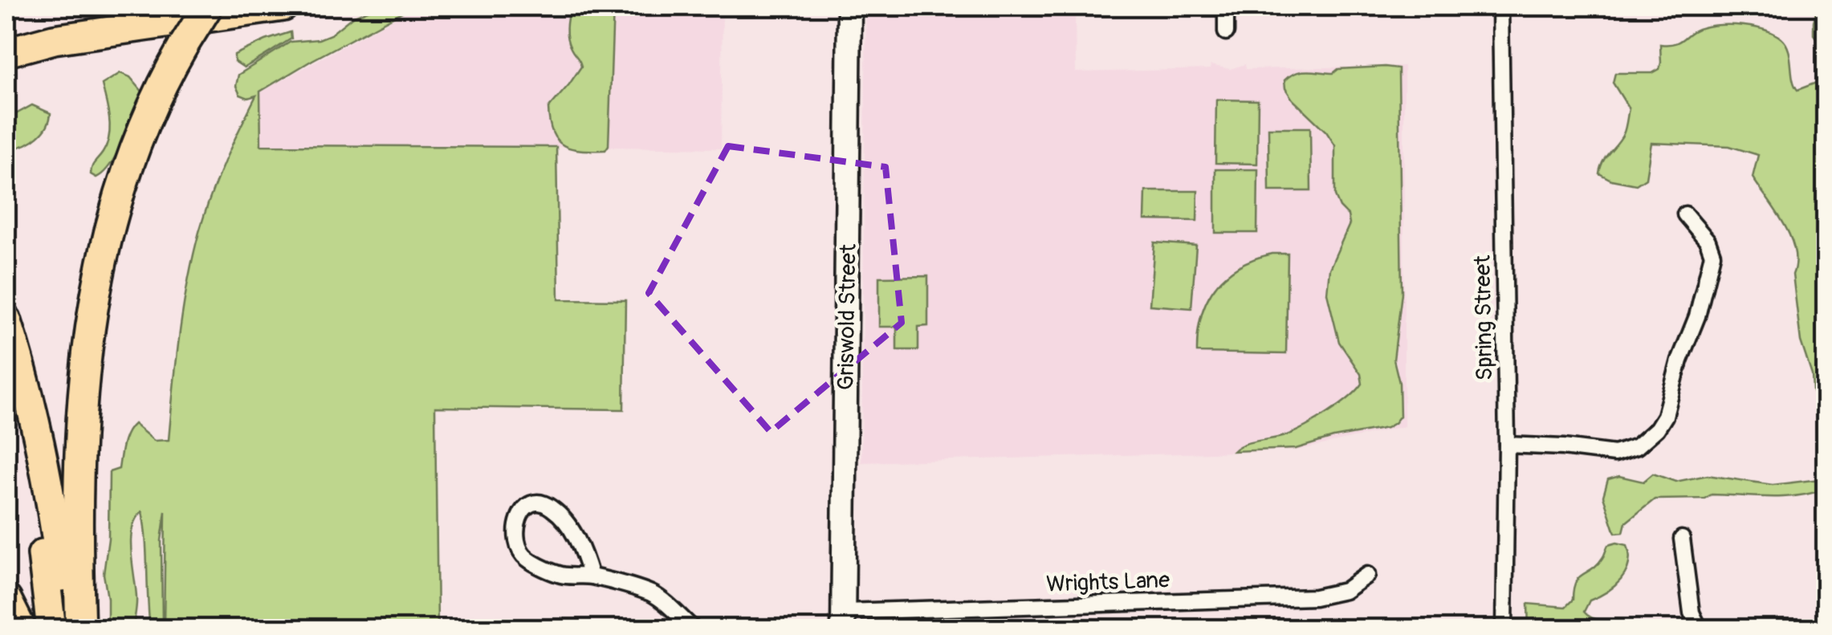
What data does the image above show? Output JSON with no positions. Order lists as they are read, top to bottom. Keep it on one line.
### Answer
{"streets":{"main road":["Griswold Street"],"street":["Spring Street","Wrights Lane"]},"crossings":[["Griswold Street","Wrights Lane"]]}
